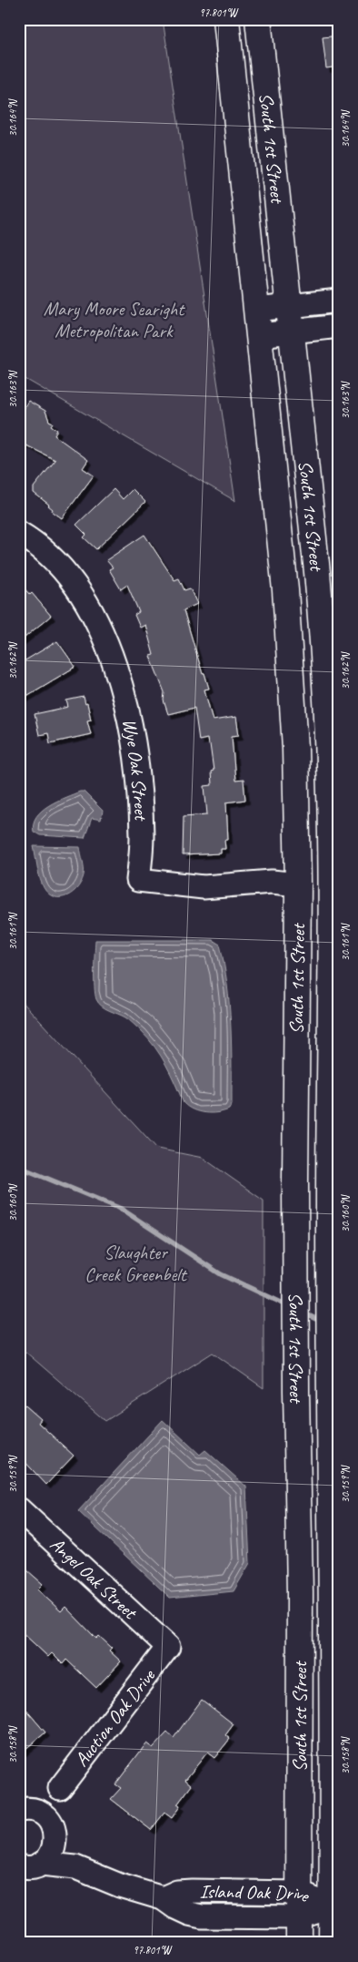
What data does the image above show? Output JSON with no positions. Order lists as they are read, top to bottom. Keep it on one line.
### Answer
{"streets":{"main road":["South 1st Street"],"street":["Wye Oak Street","Angel Oak Street","Auction Oak Drive","Island Oak Drive"]},"crossings":[["South 1st Street","Wye Oak Street"],["South 1st Street","Island Oak Drive"],["Angel Oak Street","Auction Oak Drive"],["Auction Oak Drive","Island Oak Drive"]],"parks":["Mary Moore Searight Metropolitan Park","Slaughter Creek Greenbelt"],"coordinates":["97.801°W","30.164°N","30.163°N","30.162°N","30.161°N","30.160°N","30.159°N","30.158°N"]}
